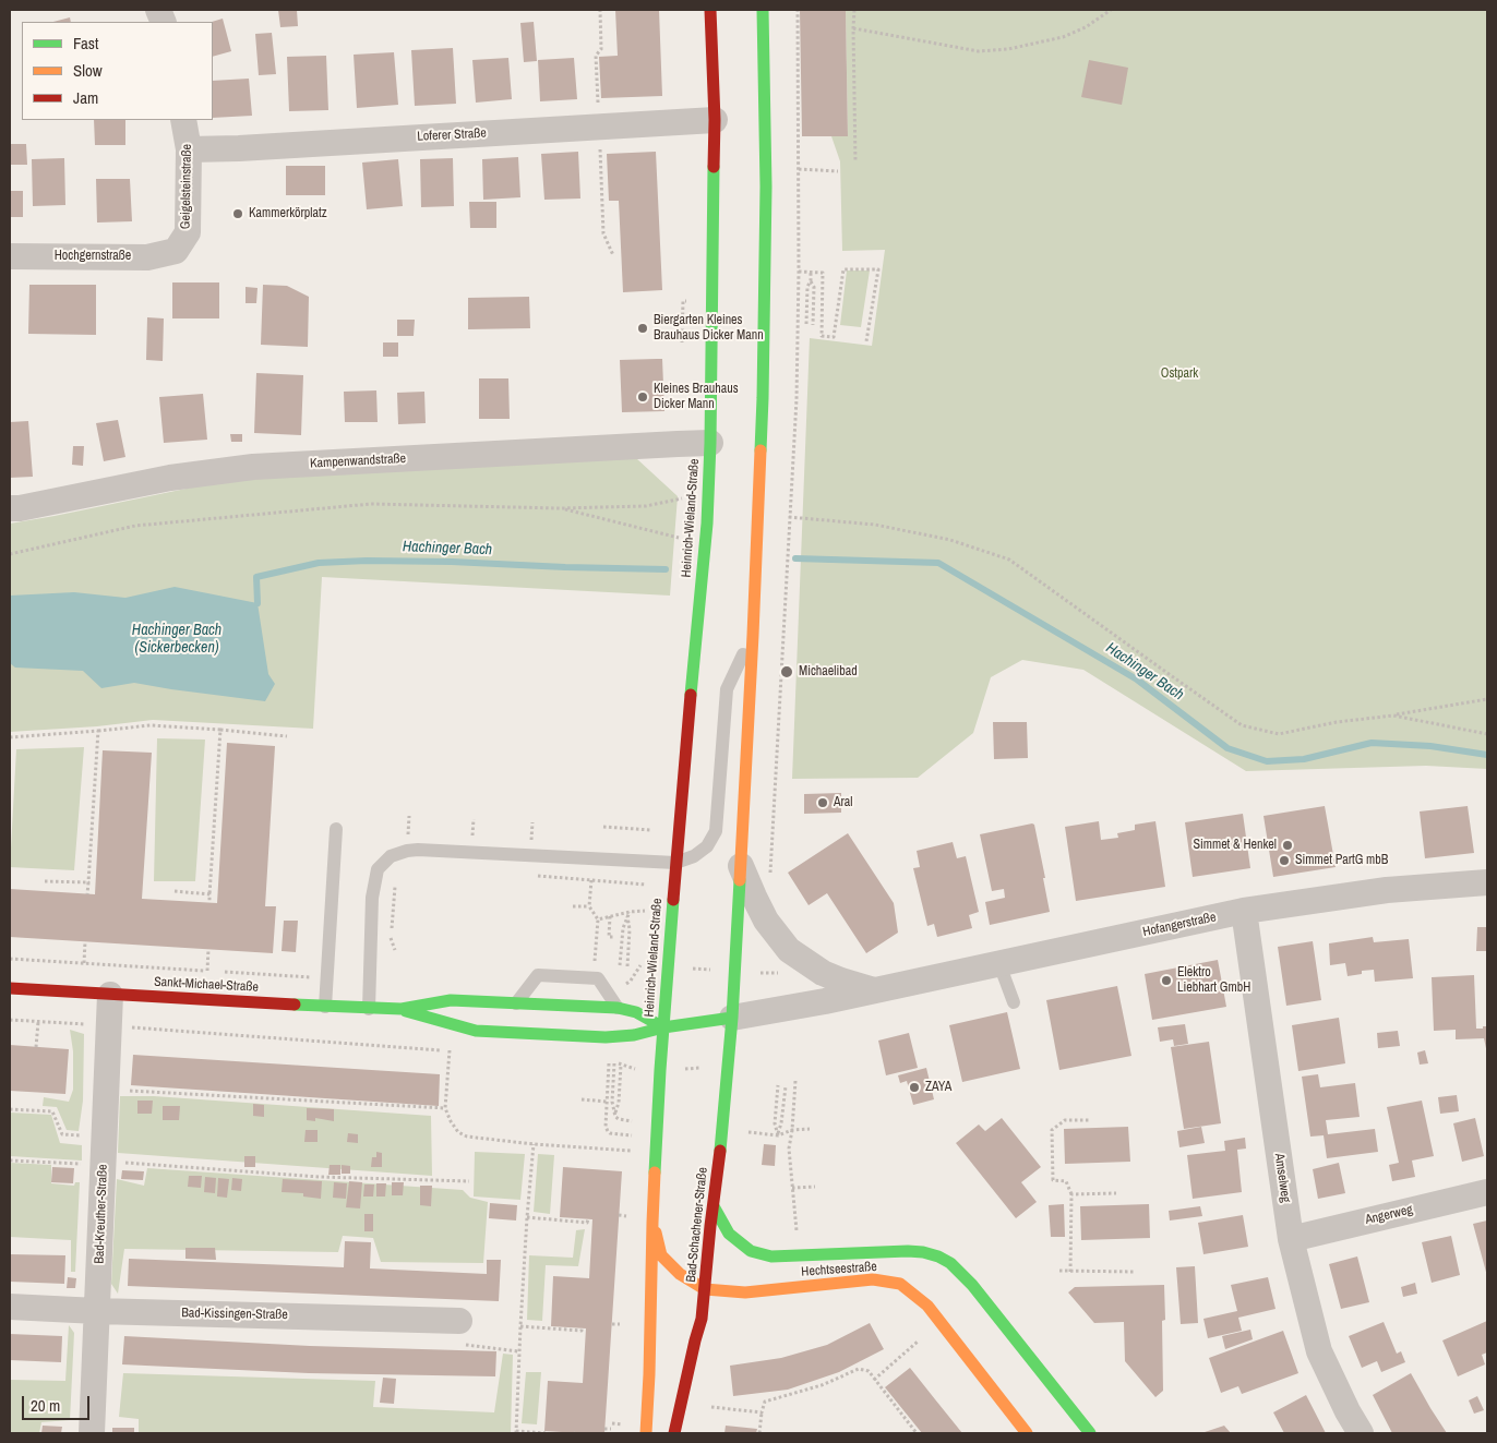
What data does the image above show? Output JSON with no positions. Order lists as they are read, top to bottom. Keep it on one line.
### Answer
{"streets":{"main road":["Heinrich-Wieland-Straße","Sankt-Michael-Straße","Bad-Schachener-Straße","Hechtseestraße"],"street":["Loferer Straße","Geigelsteinstraße","Hochgernstraße","Kampenwandstraße","Hofangerstraße","Amselweg","Bad-Kreuther-Straße","Angerweg","Bad-Kissingen-Straße"]},"crossings":[["Loferer Straße","Geigelsteinstraße"],["Loferer Straße","Heinrich-Wieland-Straße"],["Geigelsteinstraße","Hochgernstraße"],["Kampenwandstraße","Heinrich-Wieland-Straße"],["Heinrich-Wieland-Straße","Sankt-Michael-Straße"],["Hofangerstraße","Sankt-Michael-Straße"],["Hofangerstraße","Amselweg"],["Hofangerstraße","Bad-Schachener-Straße"],["Sankt-Michael-Straße","Bad-Kreuther-Straße"],["Sankt-Michael-Straße","Bad-Schachener-Straße"],["Amselweg","Angerweg"],["Bad-Kreuther-Straße","Bad-Kissingen-Straße"],["Bad-Schachener-Straße","Hechtseestraße"]],"water":["Hachinger Bach","Hachinger Bach (Sickerbecken)"],"parks":["Ostpark"],"places":["Kammerkörplatz","Biergarten Kleines Brauhaus Dicker Mann","Kleines Brauhaus Dicker Mann","Michaelibad","Aral","Simmet & Henkel","Simmet PartG mbB","Elektro Liebhart GmbH","ZAYA"],"legend":["Fast","Slow","Jam"],"scale_bar":"20 m"}
